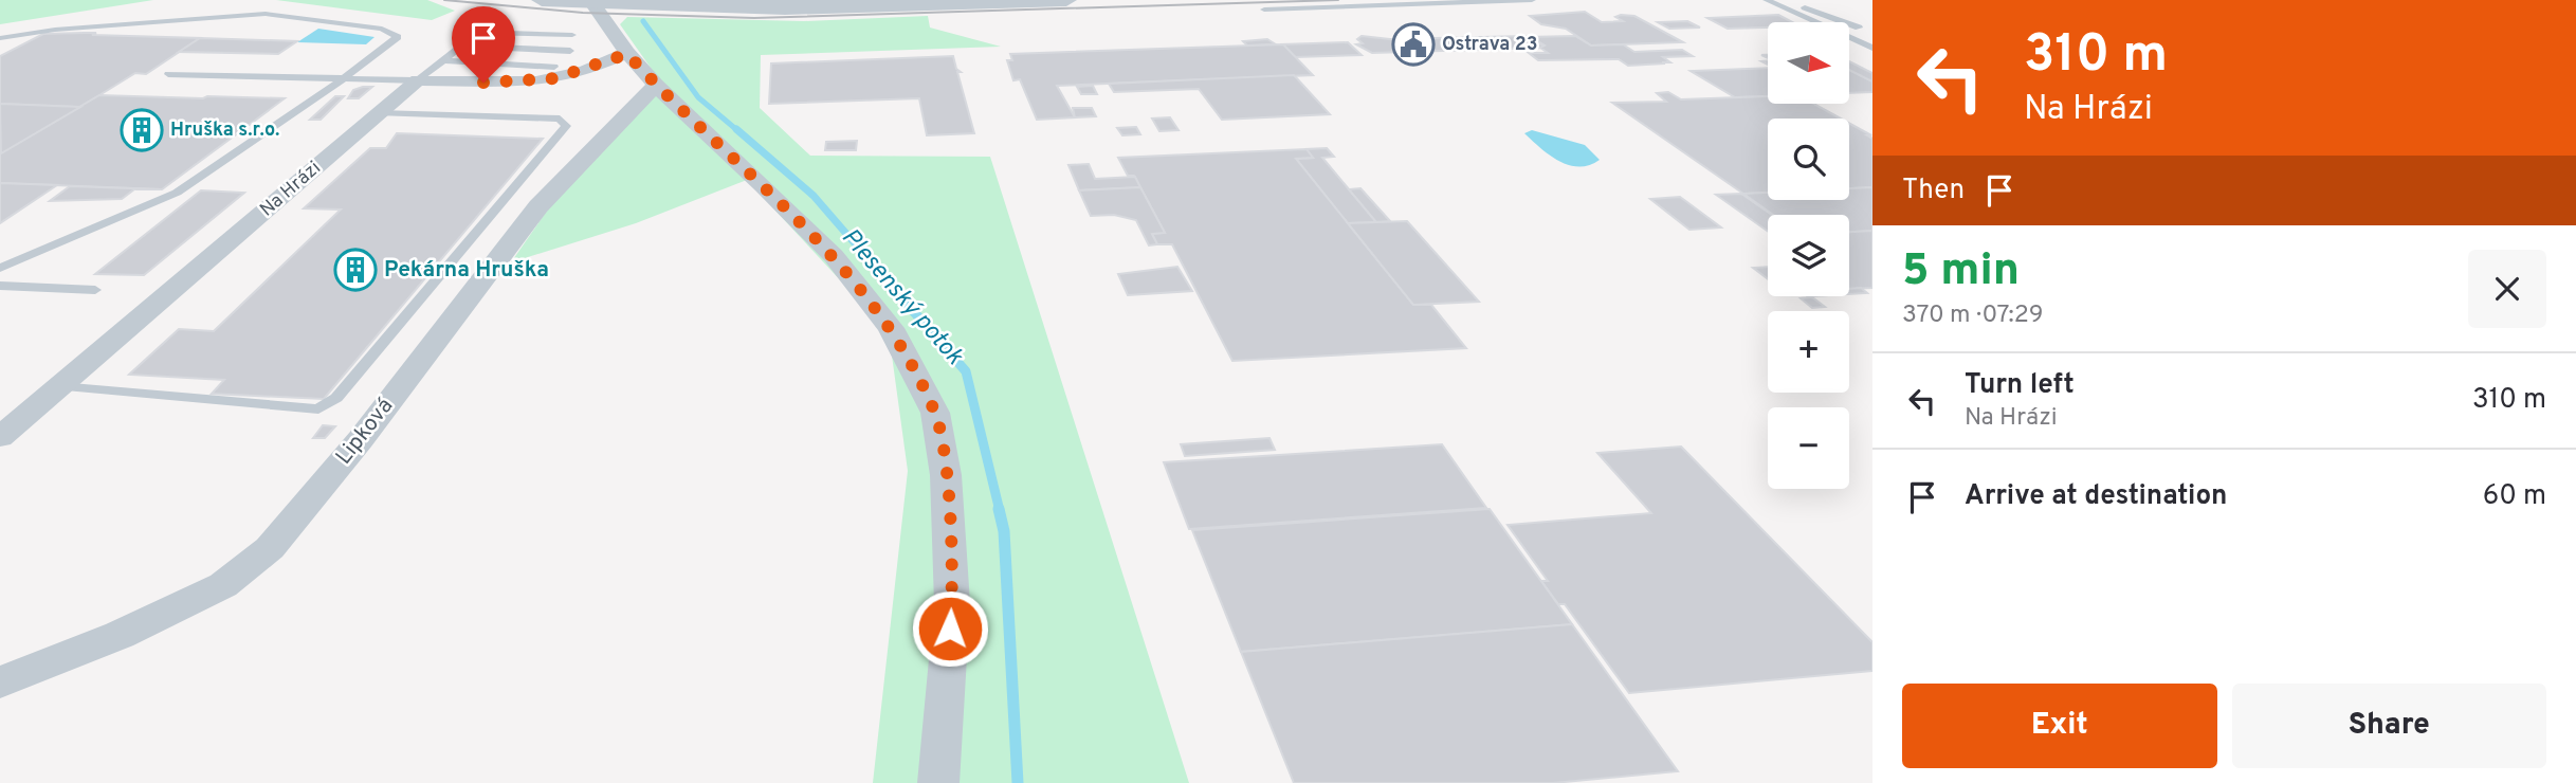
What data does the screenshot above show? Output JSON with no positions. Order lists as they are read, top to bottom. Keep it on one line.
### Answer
{"streets":{"street":["Na Hrázi","Lipková"]},"water":["Plesenský potok"],"places":{"public building":["Ostrava 23"],"building":["Hruška s.r.o.","Pekárna Hruška"]},"north":"right","page":{"turn":["310 m","Na Hrázi"],"map_buttons":["+","−"],"then":"Then","heading":["5 min","370 m · 07:29"],"list":[{"name":"Turn left","note":"Na Hrázi","value":"310 m"},{"name":"Arrive at destination","value":"60 m"}],"buttons":["Exit","Share"]}}
